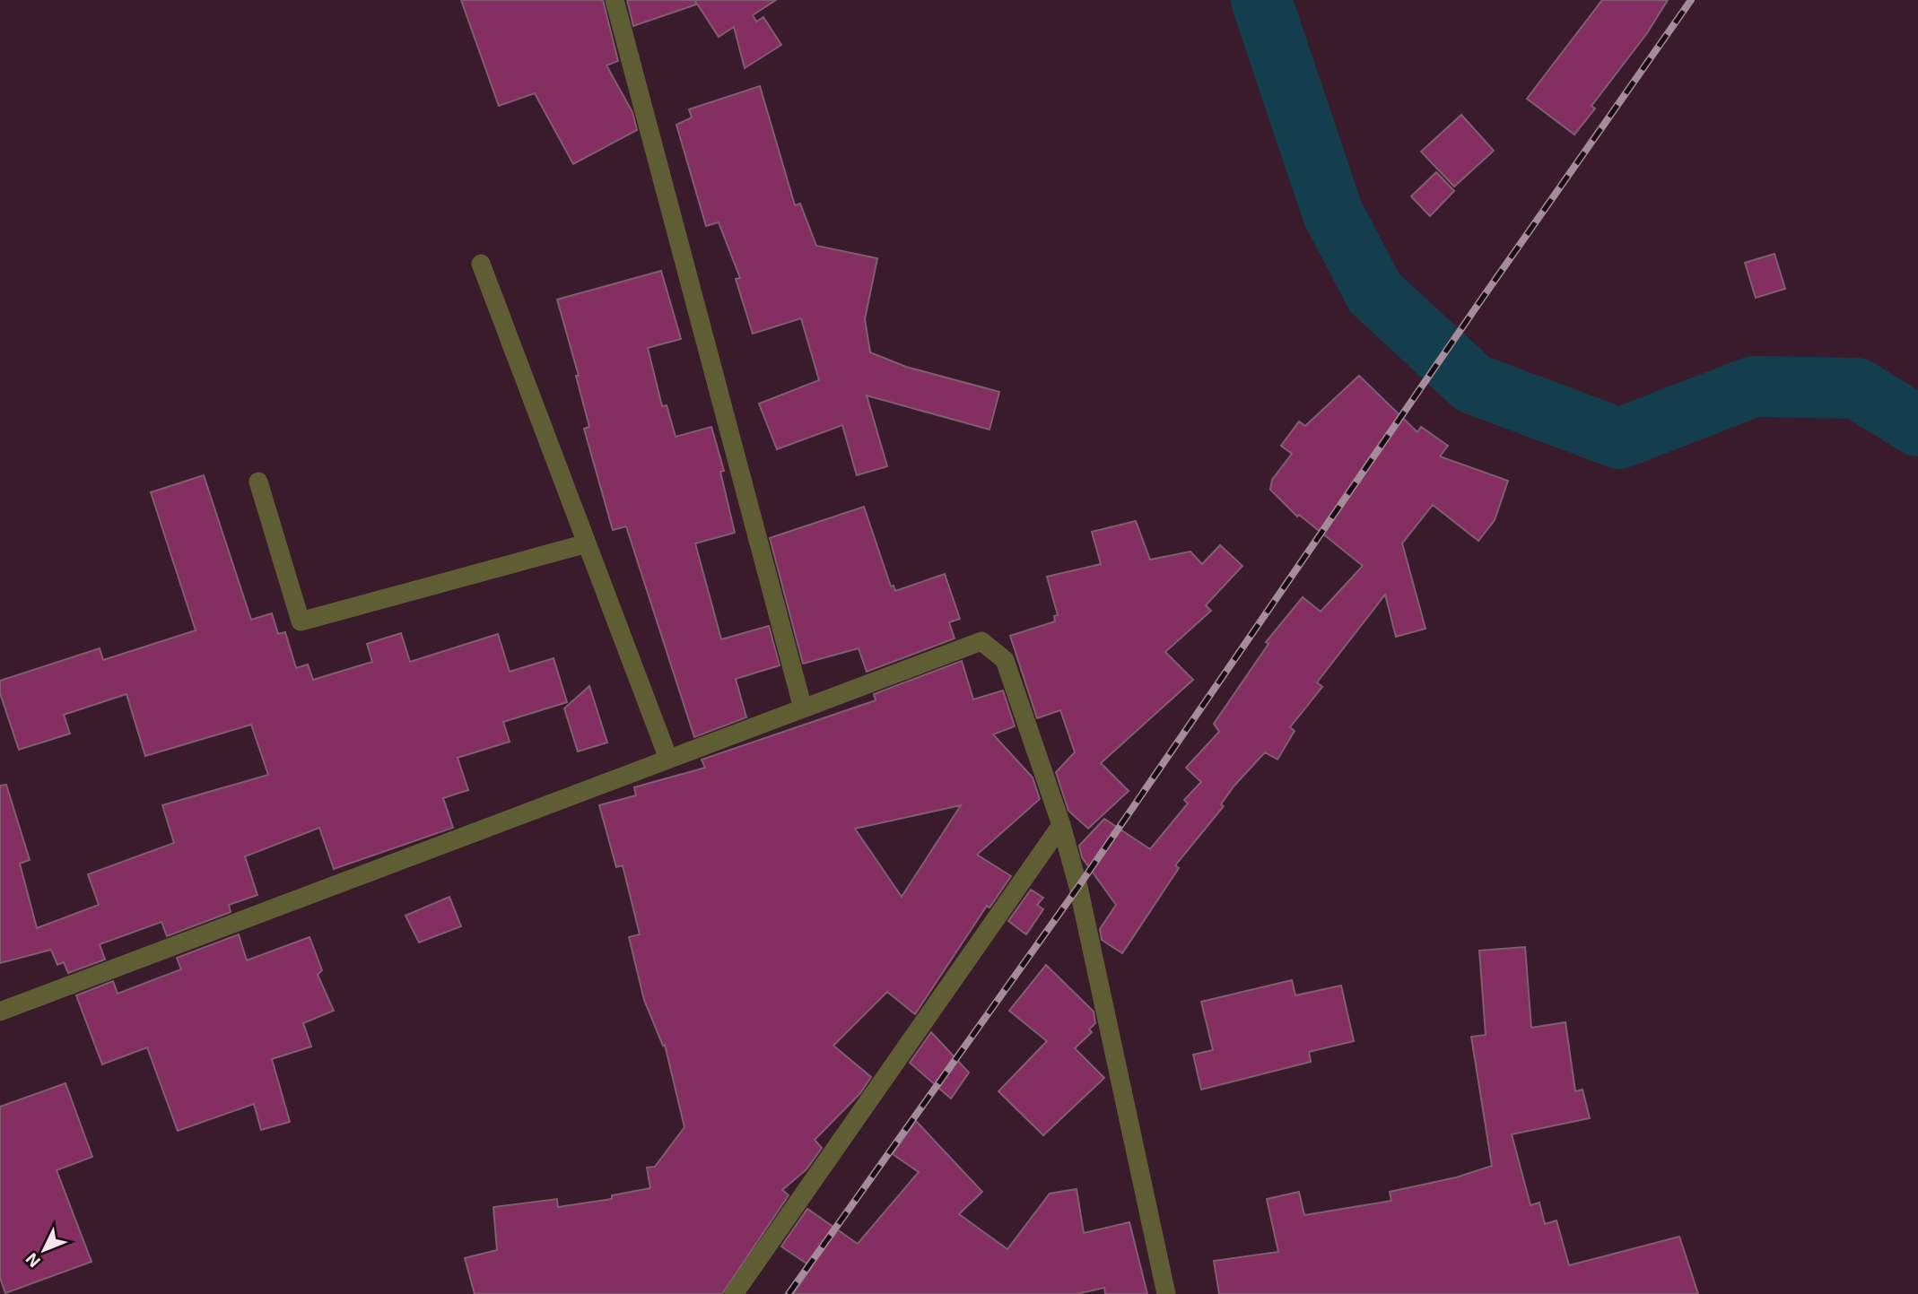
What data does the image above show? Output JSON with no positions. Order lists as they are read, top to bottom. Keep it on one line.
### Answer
{"north":"bottom left"}
